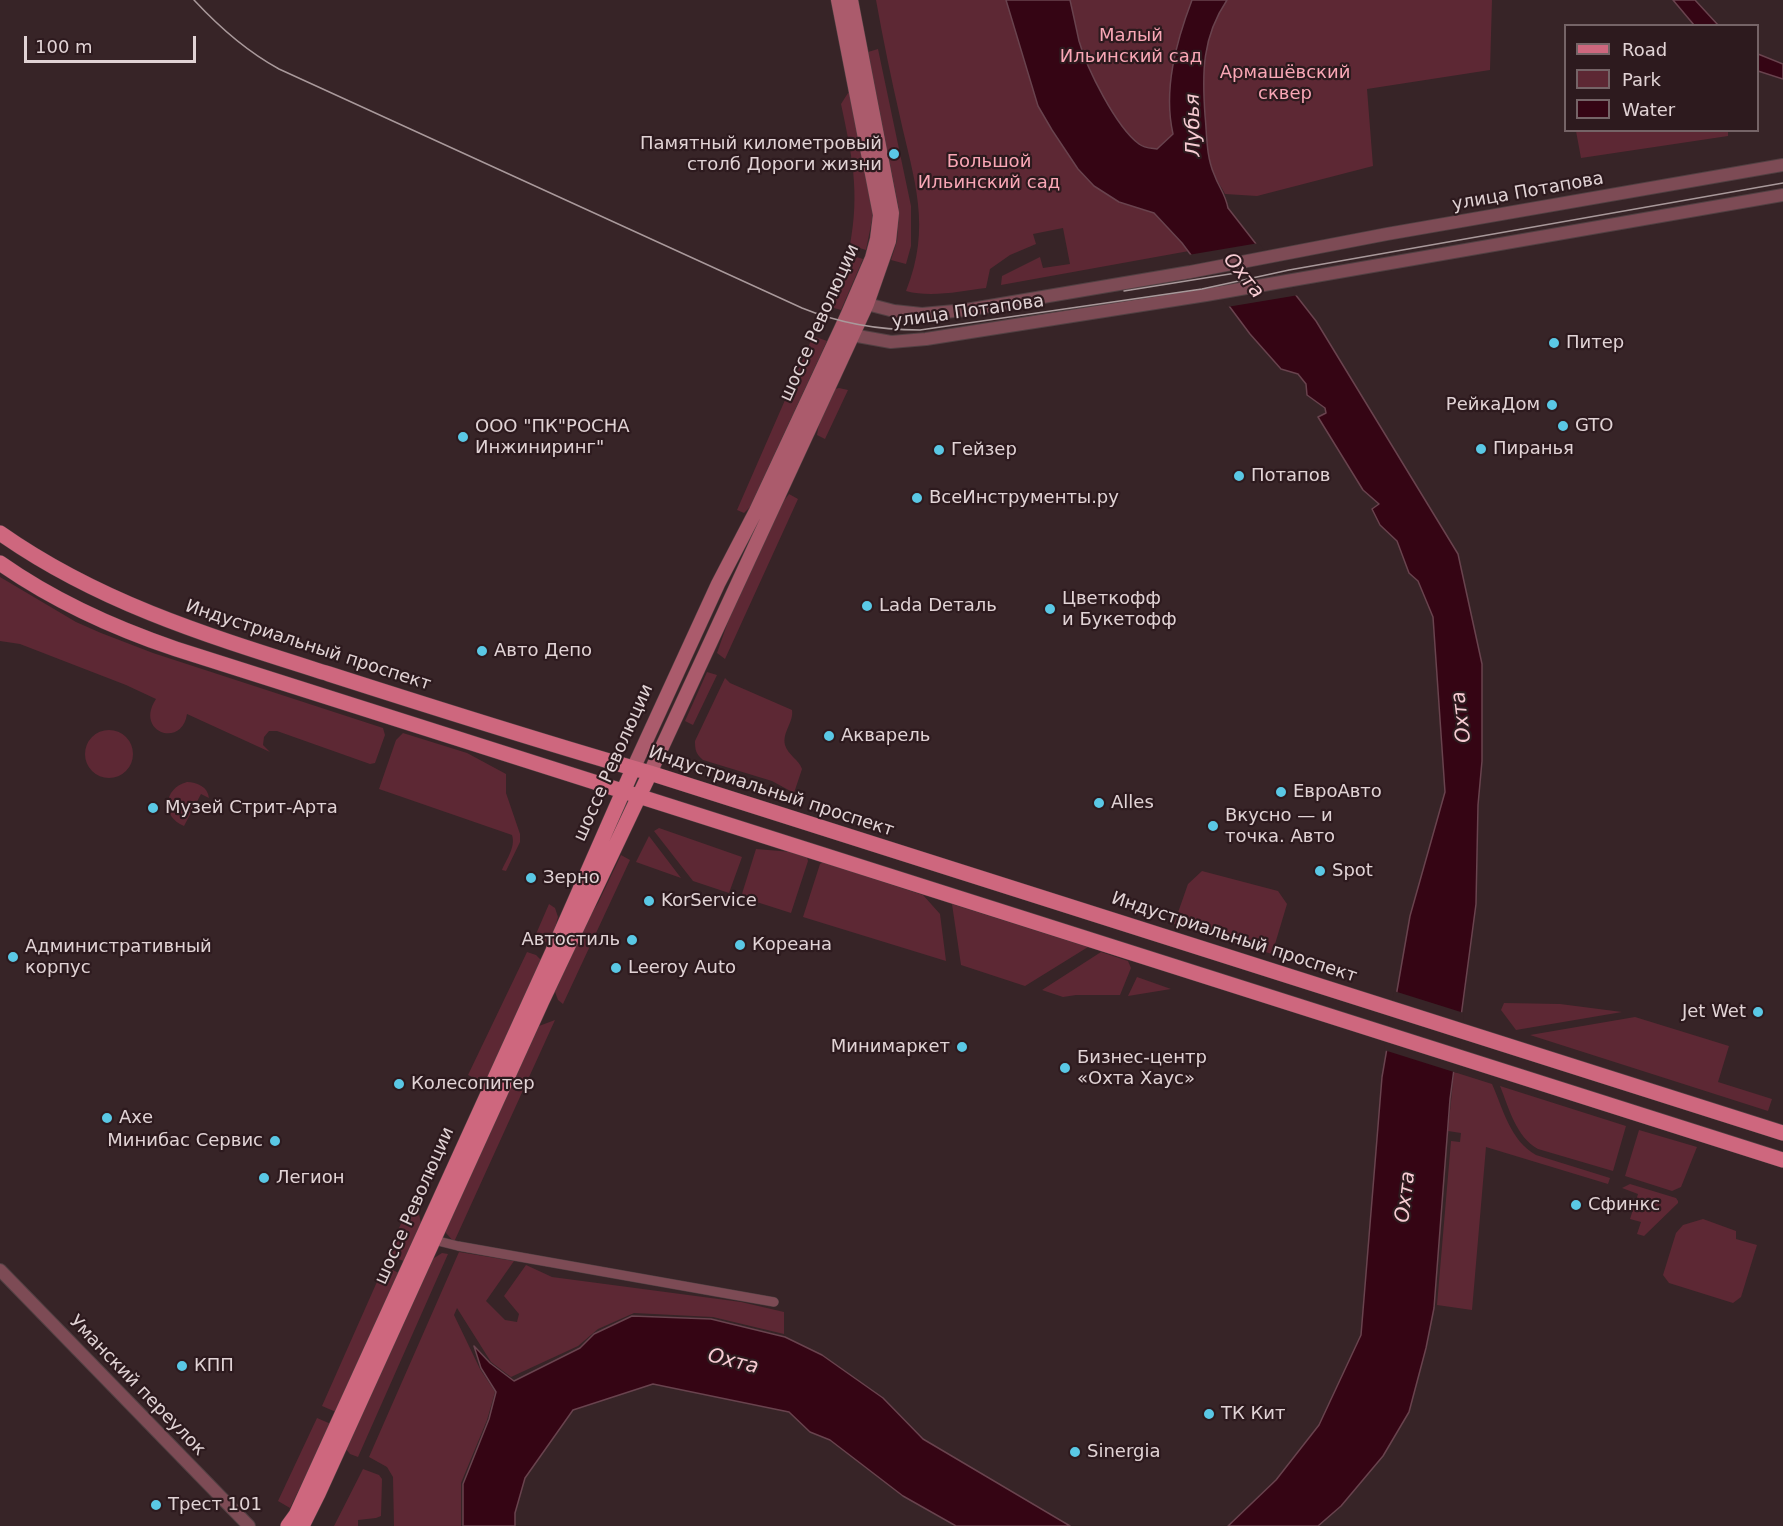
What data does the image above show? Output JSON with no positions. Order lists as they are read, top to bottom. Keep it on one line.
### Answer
{"streets":{"main road":["улица Потапова","шоссе Революции","Индустриальный проспект"],"street":["Уманский переулок"]},"crossings":[["улица Потапова","шоссе Революции"],["шоссе Революции","Индустриальный проспект"]],"water":["Лубья","Охта"],"parks":["Малый Ильинский сад","Армашёвский сквер","Большой Ильинский сад"],"places":["Памятный километровый столб Дороги жизни","Питер","РейкаДом","GTO","ООО \"ПК\"РОСНА Инжиниринг\"","Пиранья","Гейзер","Потапов","ВсеИнструменты.ру","Lada Dеталь","Цветкофф и Букетофф","Авто Депо","Акварель","ЕвроАвто","Alles","Музей Стрит-Арта","Вкусно — и точка. Авто","Spot","Зерно","KorService","Автостиль","Кореана","Административный корпус","Leeroy Auto","Jet Wet","Минимаркет","Бизнес-центр «Охта Хаус»","Колесопитер","Ахе","Минибас Сервис","Легион","Сфинкс","КПП","ТК Кит","Sinergia","Трест 101"],"legend":["Road","Park","Water"],"scale_bar":"100 m"}
